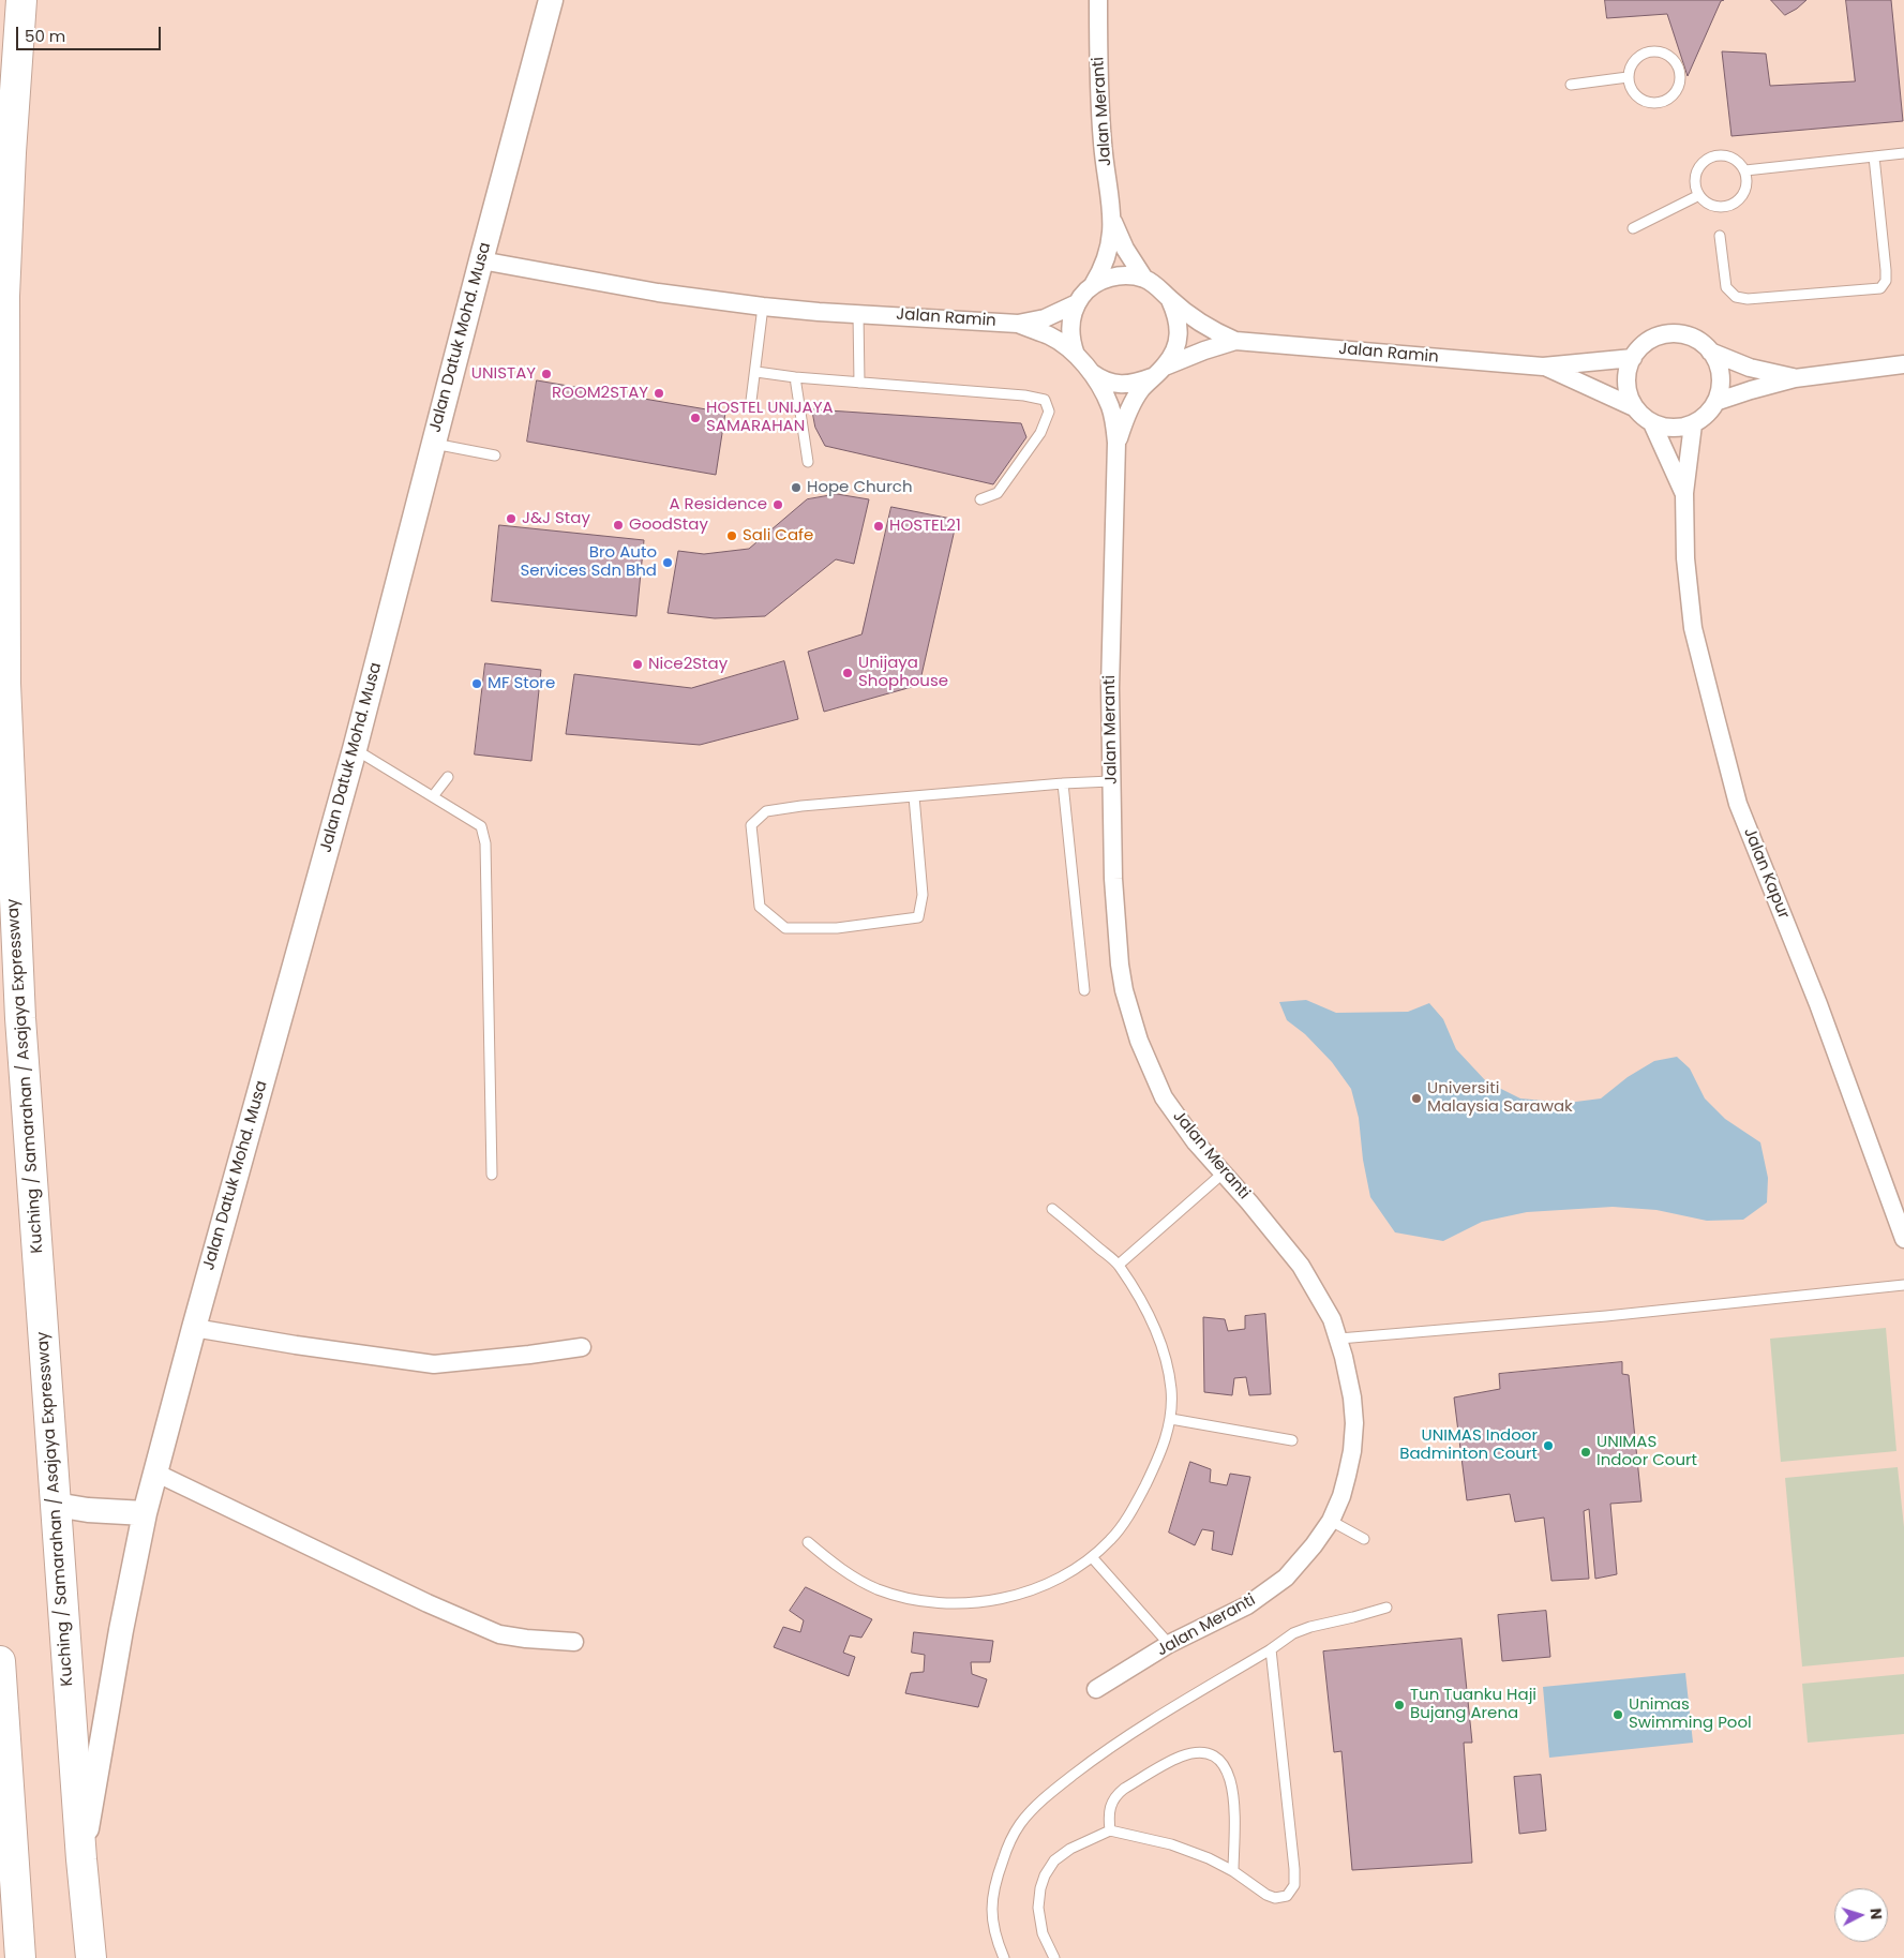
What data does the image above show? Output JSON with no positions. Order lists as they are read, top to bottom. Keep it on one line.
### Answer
{"streets":{"highway":["Kuching / Samarahan / Asajaya Expressway"],"street":["Jalan Meranti","Jalan Ramin","Jalan Datuk Mohd. Musa","Jalan Kapur"]},"crossings":[["Jalan Ramin","Jalan Datuk Mohd. Musa"],["Jalan Ramin","Jalan Kapur"],["Jalan Datuk Mohd. Musa","Kuching / Samarahan / Asajaya Expressway"]],"places":["UNISTAY","ROOM2STAY","HOSTEL UNIJAYA SAMARAHAN","Hope Church","A Residence","J&J Stay","GoodStay","HOSTEL21","Sali Cafe","Bro Auto Services Sdn Bhd","Nice2Stay","Unijaya Shophouse","MF Store","Universiti Malaysia Sarawak","UNIMAS Indoor Badminton Court","UNIMAS Indoor Court","Tun Tuanku Haji Bujang Arena","Unimas Swimming Pool"],"scale_bar":"50 m","north":"right"}
